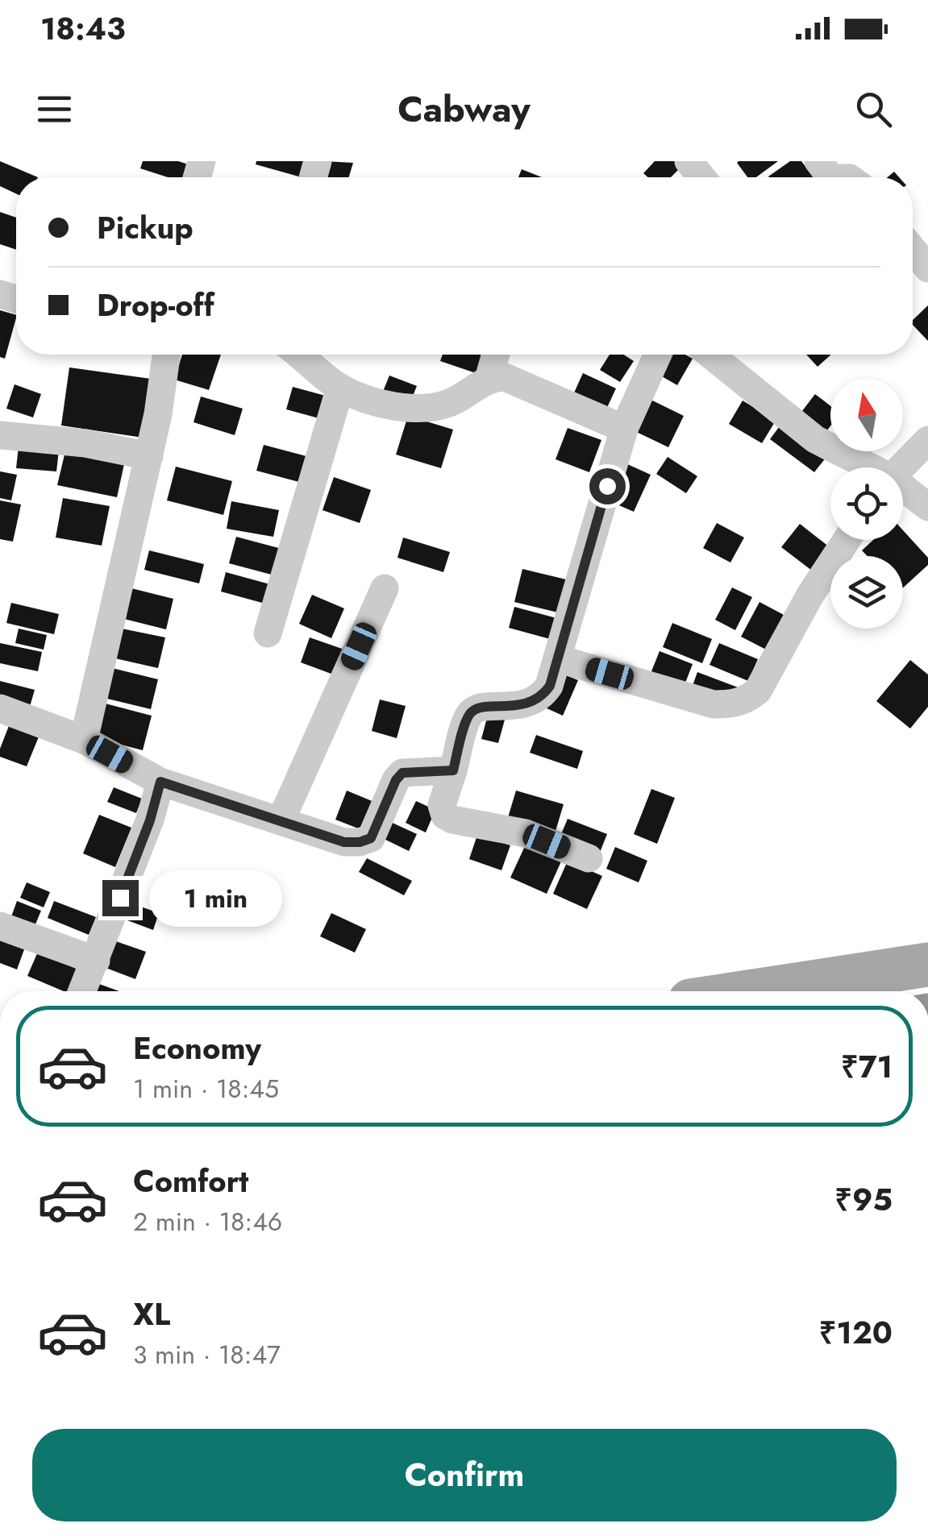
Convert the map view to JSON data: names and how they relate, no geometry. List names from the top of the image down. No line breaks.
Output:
{"north":"top","page":{"status":"18:43","header":"Cabway","banner":["Pickup","Drop-off"],"bubble":"1 min","list":[{"name":"Economy","note":"1 min · 18:45","value":"₹71"},{"name":"Comfort","note":"2 min · 18:46","value":"₹95"},{"name":"XL","note":"3 min · 18:47","value":"₹120"}],"buttons":"Confirm"}}
